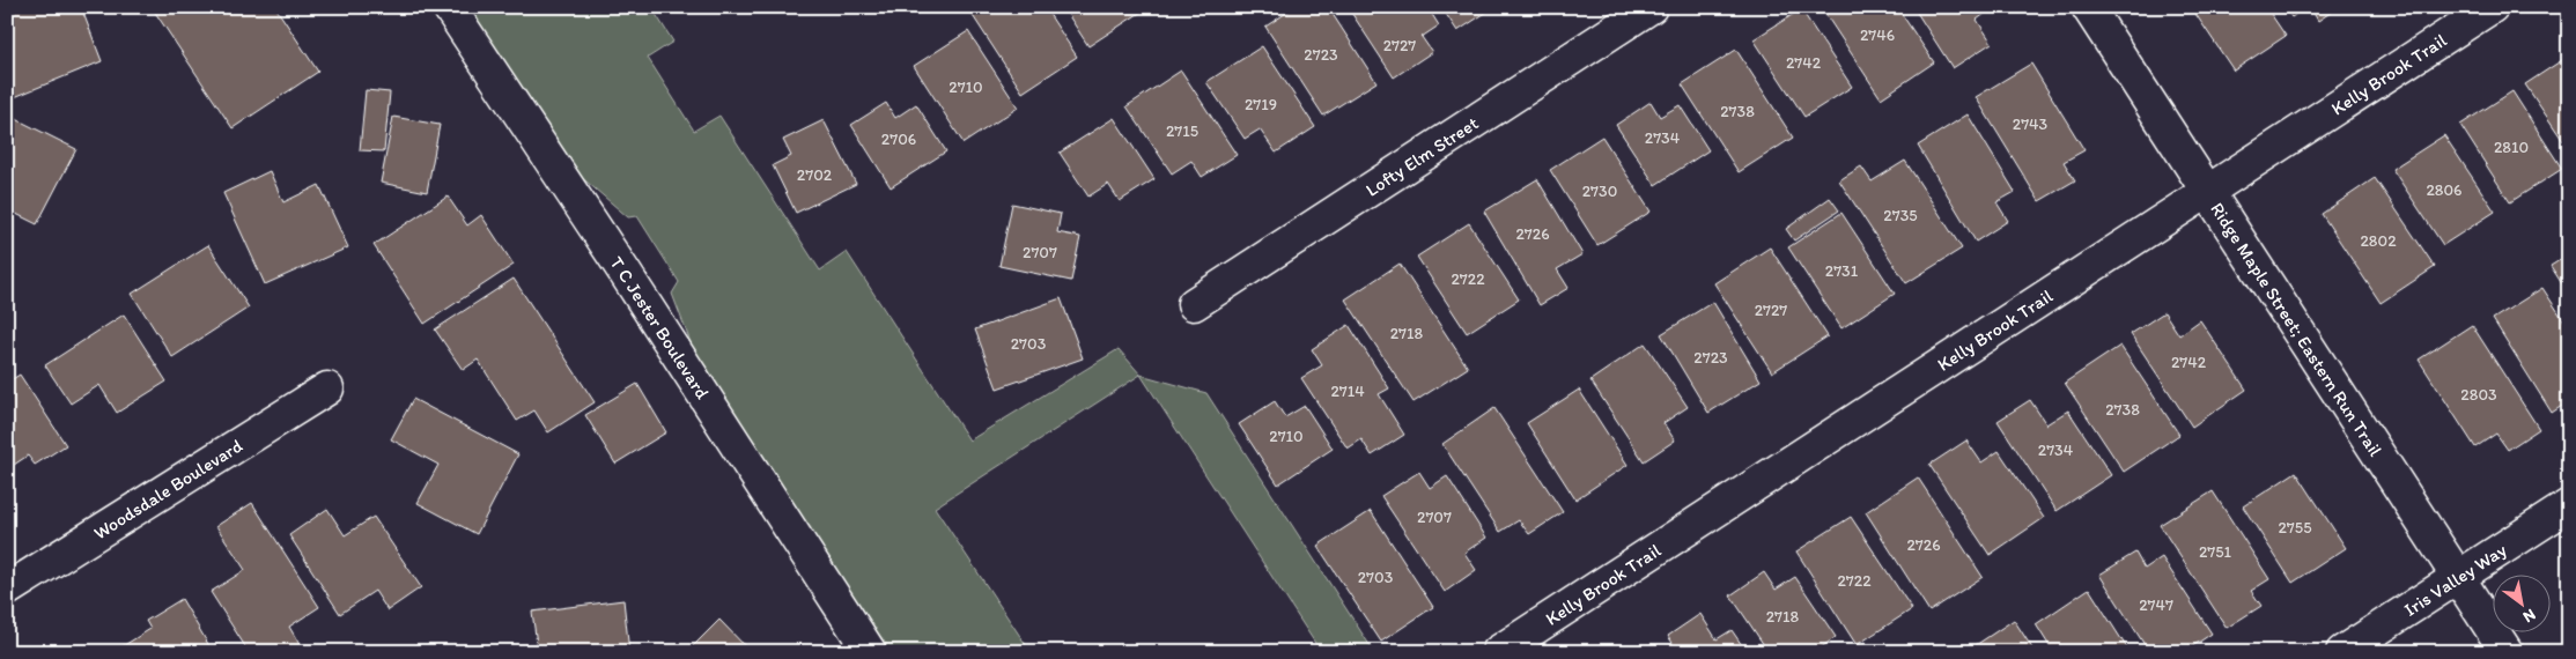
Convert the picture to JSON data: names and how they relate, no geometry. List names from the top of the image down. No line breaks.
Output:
{"streets":{"street":["Kelly Brook Trail","Lofty Elm Street","T C Jester Boulevard","Ridge Maple Street; Eastern Run Trail","Woodsdale Boulevard","Iris Valley Way"]},"crossings":[["Kelly Brook Trail","Ridge Maple Street; Eastern Run Trail"],["Ridge Maple Street; Eastern Run Trail","Iris Valley Way"]],"house_numbers":["2746","2727","2723","2742","2710","2719","2738","2743","2715","2734","2706","2810","2702","2806","2730","2735","2726","2802","2707","2731","2722","2727","2718","2703","2723","2742","2714","2803","2738","2710","2734","2707","2755","2726","2751","2703","2722","2747","2718"],"north":"bottom right"}
